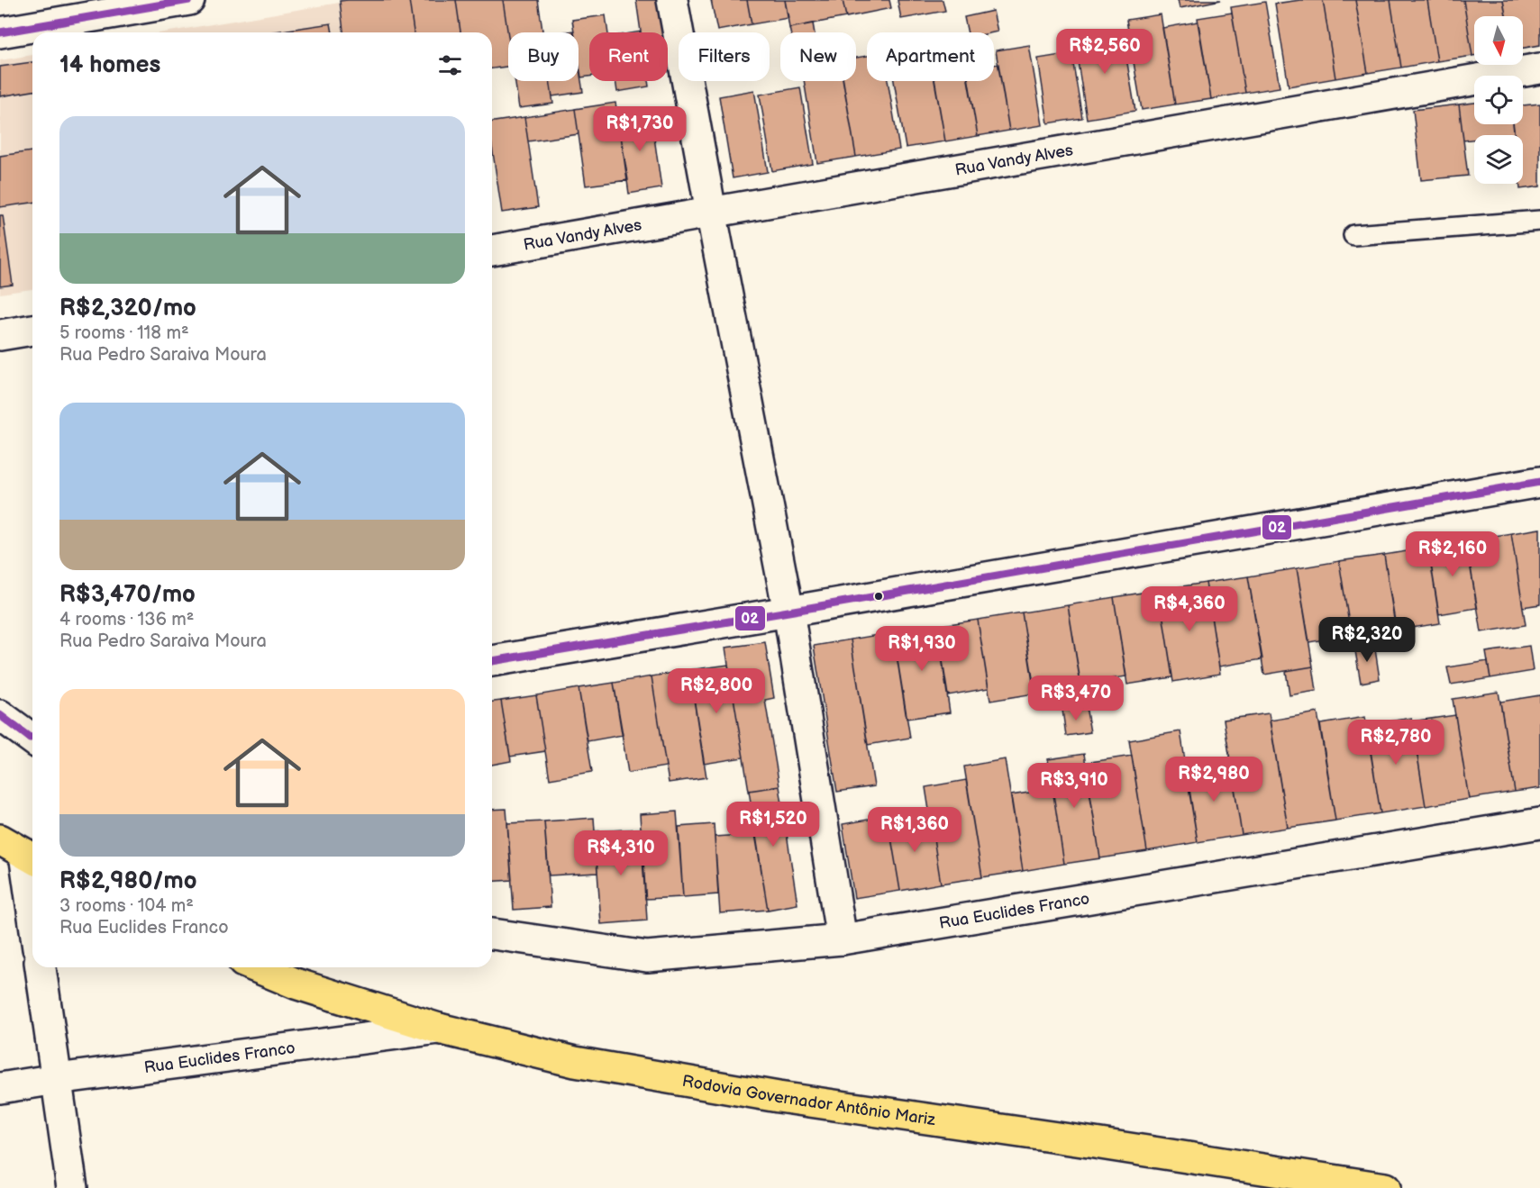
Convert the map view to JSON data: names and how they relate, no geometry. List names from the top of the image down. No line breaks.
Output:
{"streets":{"highway":["Rodovia Governador Antônio Mariz"],"street":["Rua Vandy Alves","Rua Euclides Franco"]},"crossings":[["Rua Euclides Franco","Rodovia Governador Antônio Mariz"]],"lines":["transit line 02"],"north":"bottom","page":{"price":["R$2,560","R$1,730","R$2,160","R$4,360","R$2,320","R$1,930","R$2,800","R$3,470","R$2,780","R$2,980","R$3,910","R$1,520","R$1,360","R$4,310"],"chip":["Buy","Rent","Filters","New","Apartment"],"heading":"14 homes","list":[{"name":"R$2,320/mo","note":"5 rooms · 118 m² · Rua Pedro Saraiva Moura"},{"name":"R$3,470/mo","note":"4 rooms · 136 m² · Rua Pedro Saraiva Moura"},{"name":"R$2,980/mo","note":"3 rooms · 104 m² · Rua Euclides Franco"}]}}
